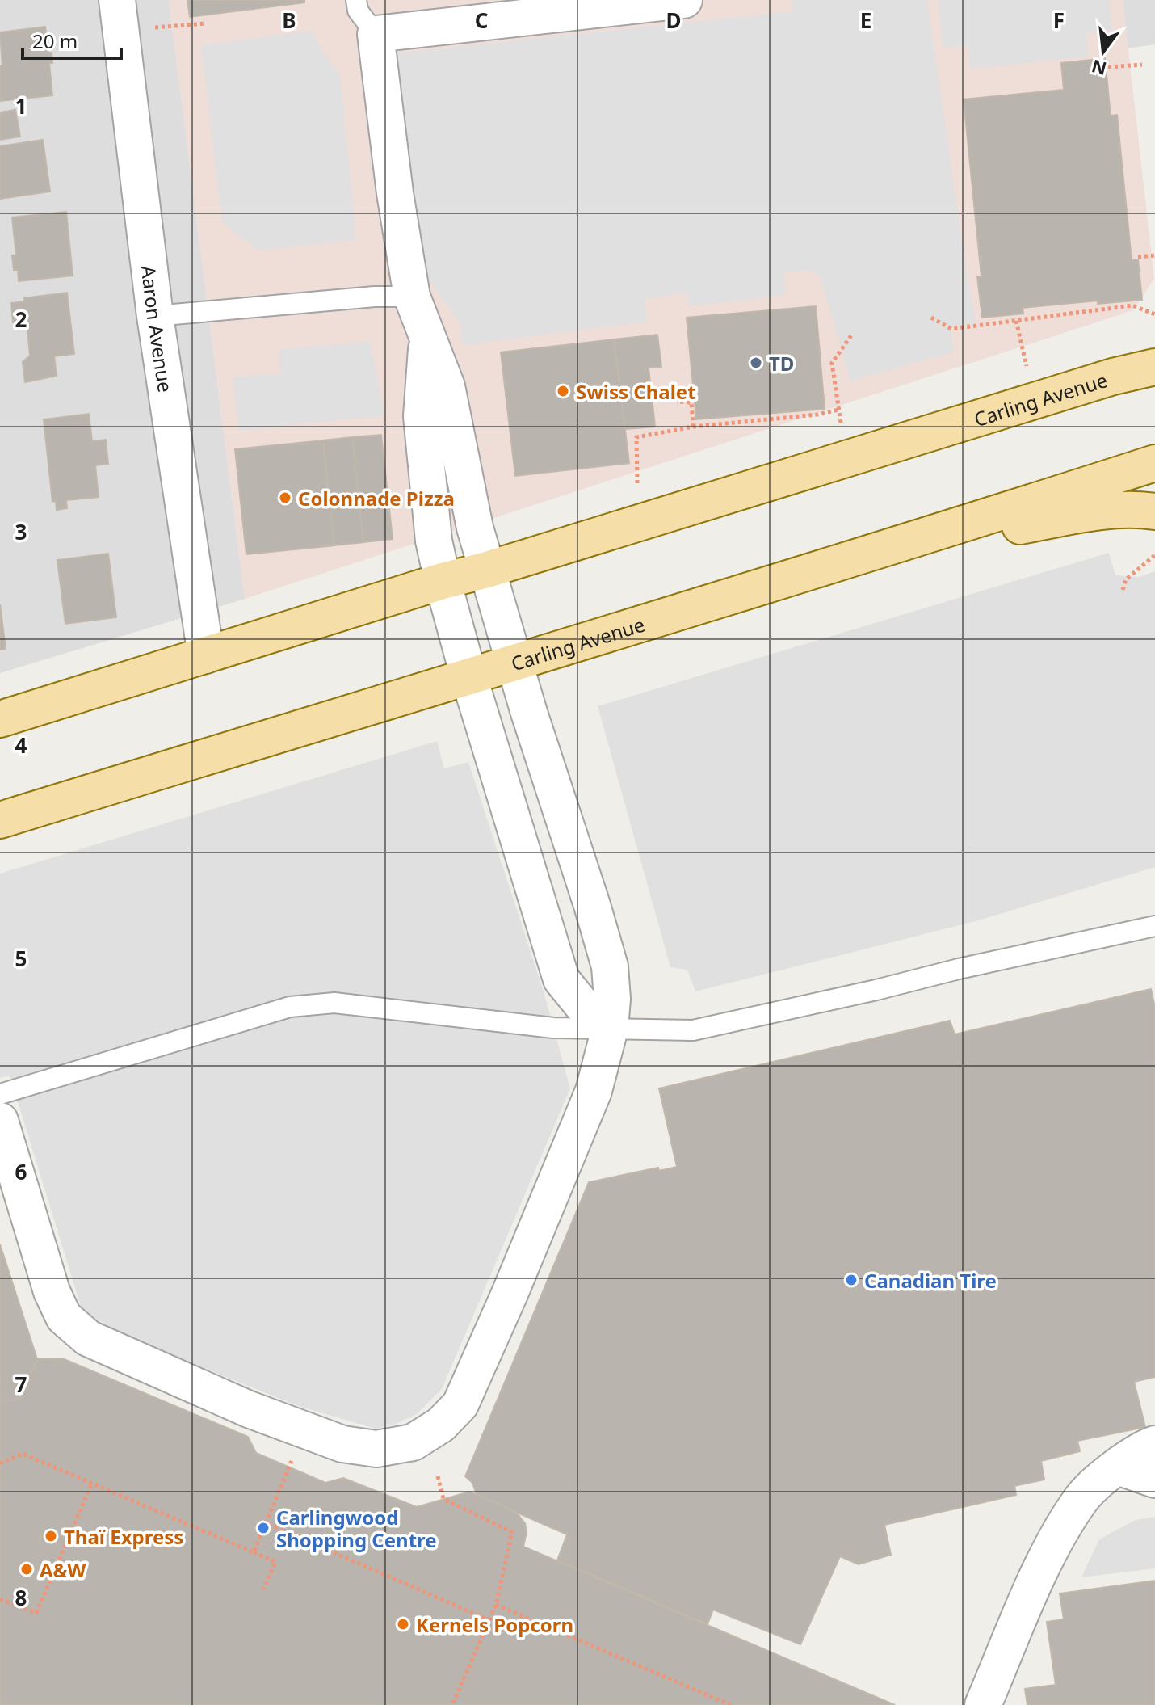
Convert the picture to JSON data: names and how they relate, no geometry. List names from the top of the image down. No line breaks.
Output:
{"streets":{"main road":["Carling Avenue"],"street":["Aaron Avenue"]},"crossings":[["Aaron Avenue","Carling Avenue"]],"places":["TD","Swiss Chalet","Colonnade Pizza","Canadian Tire","Carlingwood Shopping Centre","Thaï Express","A&W","Kernels Popcorn"],"scale_bar":"20 m","north":"bottom","grid":{"columns":["B","C","D","E","F"],"rows":["1","2","3","4","5","6","7","8"]}}
